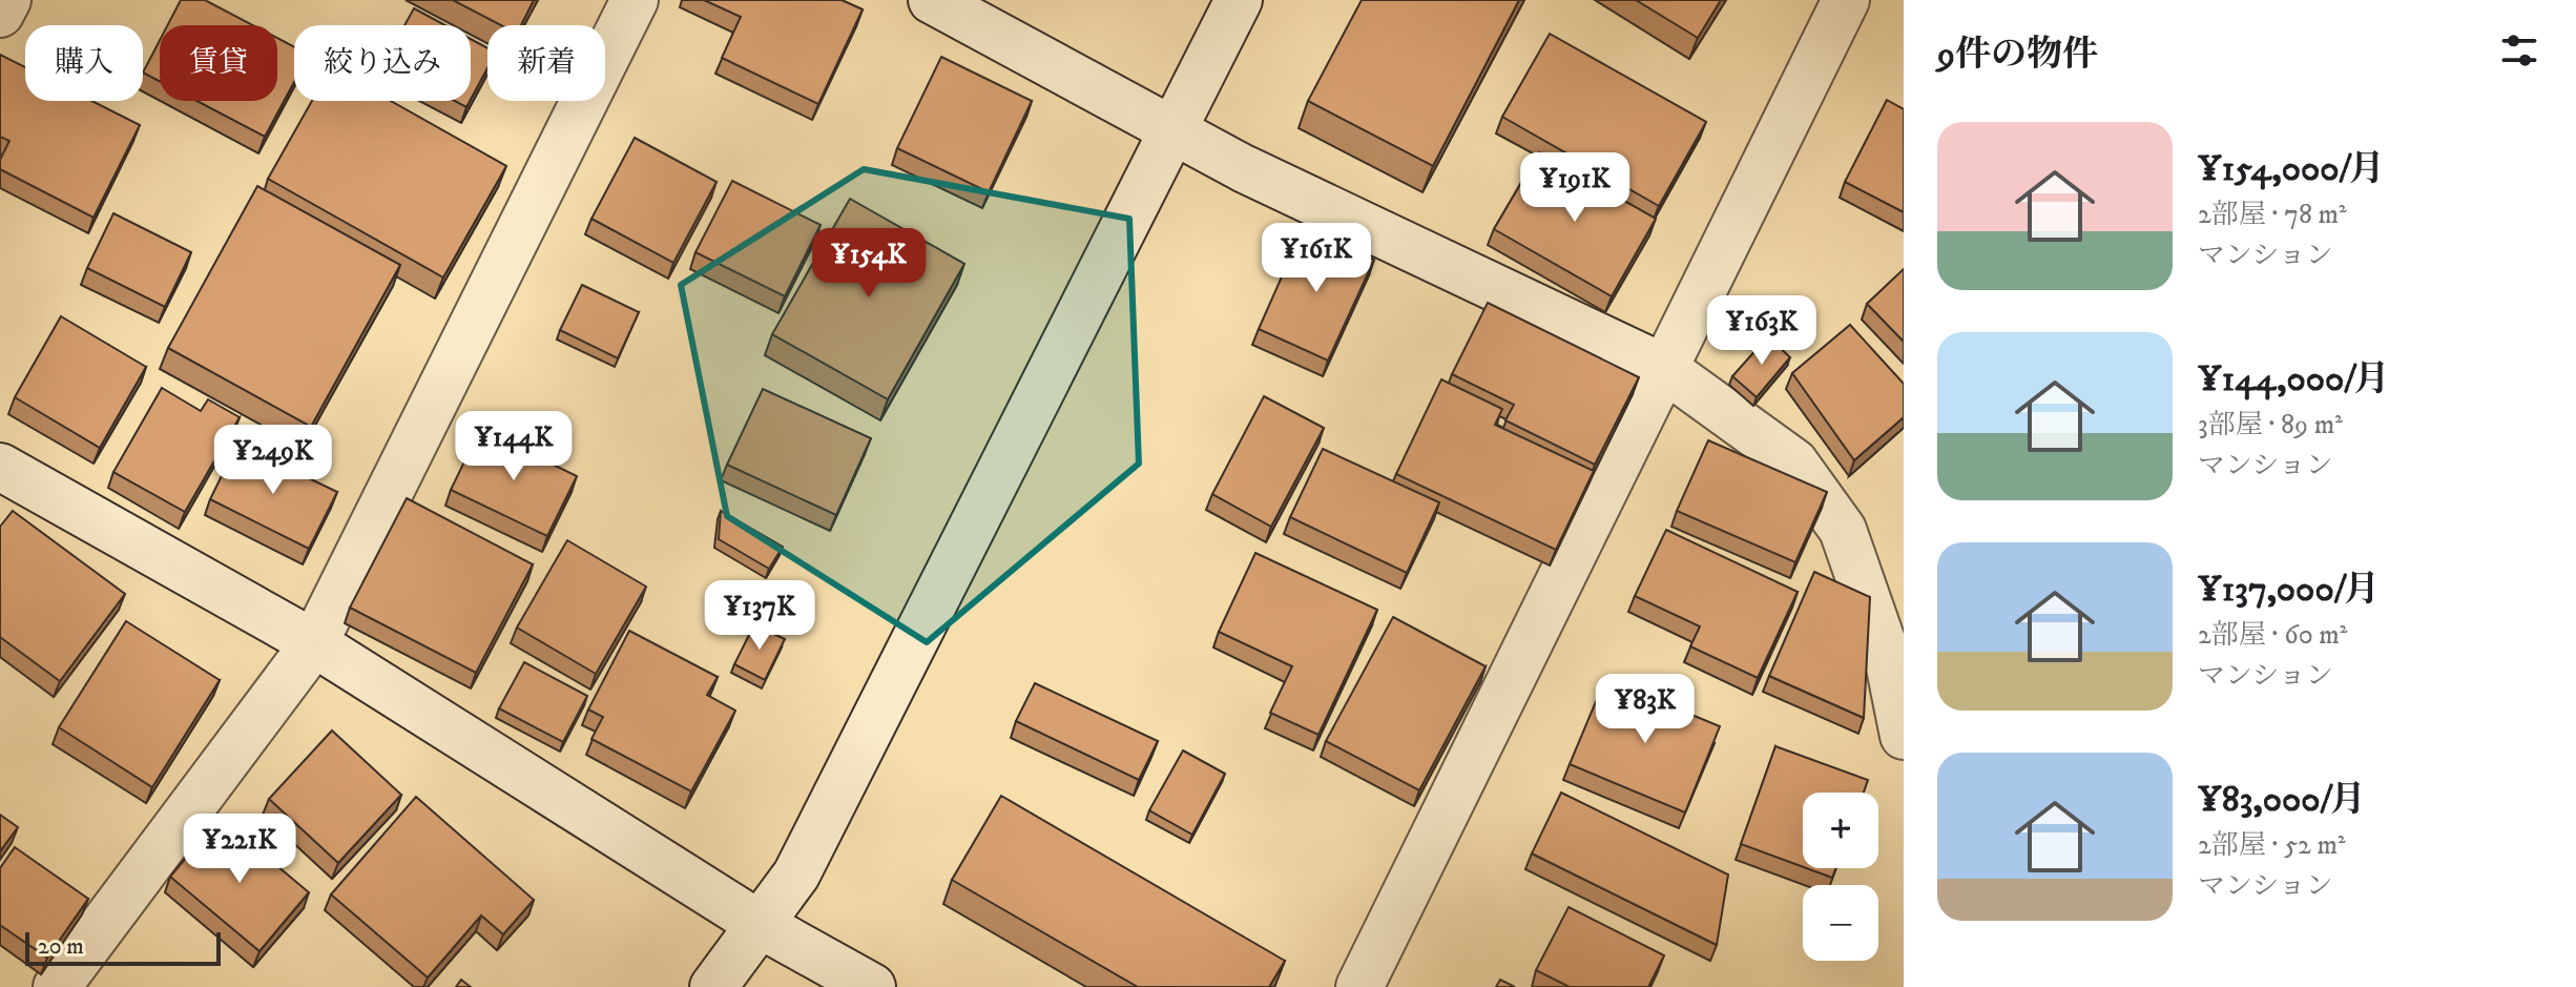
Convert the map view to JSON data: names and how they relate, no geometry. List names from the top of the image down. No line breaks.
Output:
{"scale_bar":"20 m","page":{"heading":"9件の物件","chip":["購入","賃貸","絞り込み","新着"],"list":[{"name":"¥154,000/月","note":"2部屋 · 78 m² · マンション"},{"name":"¥144,000/月","note":"3部屋 · 89 m² · マンション"},{"name":"¥137,000/月","note":"2部屋 · 60 m² · マンション"},{"name":"¥83,000/月","note":"2部屋 · 52 m² · マンション"}],"price":["¥191K","¥161K","¥154K","¥163K","¥144K","¥249K","¥137K","¥83K","¥221K"],"map_buttons":["+","−"],"scale":"20 m"}}
